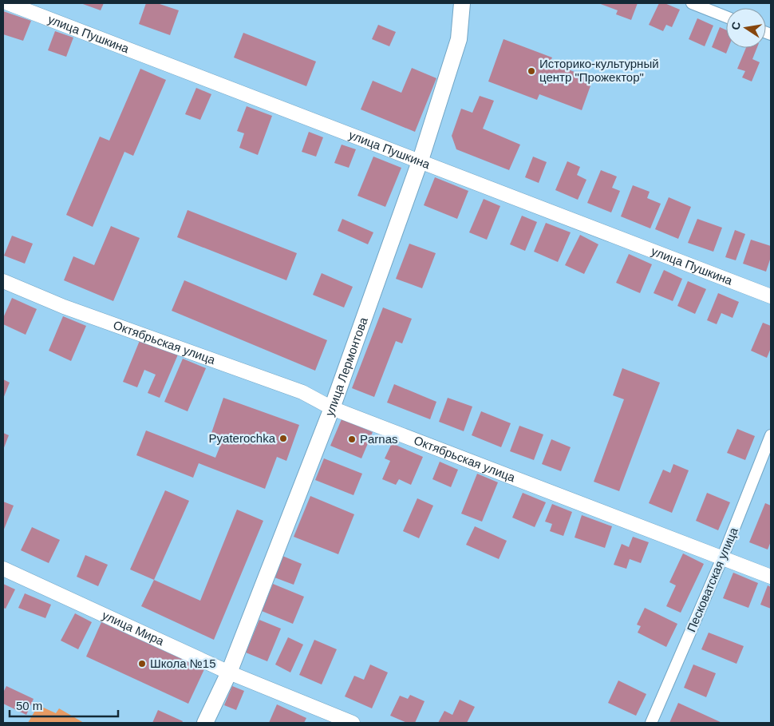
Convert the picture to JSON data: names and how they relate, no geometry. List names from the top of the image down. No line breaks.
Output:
{"streets":{"main road":["улица Лермонтова"],"street":["улица Пушкина","Октябрьская улица","Песковатская улица","улица Мира"]},"crossings":[["улица Пушкина","улица Лермонтова"],["Октябрьская улица","улица Лермонтова"],["Октябрьская улица","Песковатская улица"],["улица Лермонтова","улица Мира"]],"places":["Историко-культурный центр \"Прожектор\"","Pyaterochka","Parnas","Школа №15"],"scale_bar":"50 m","north":"left"}
